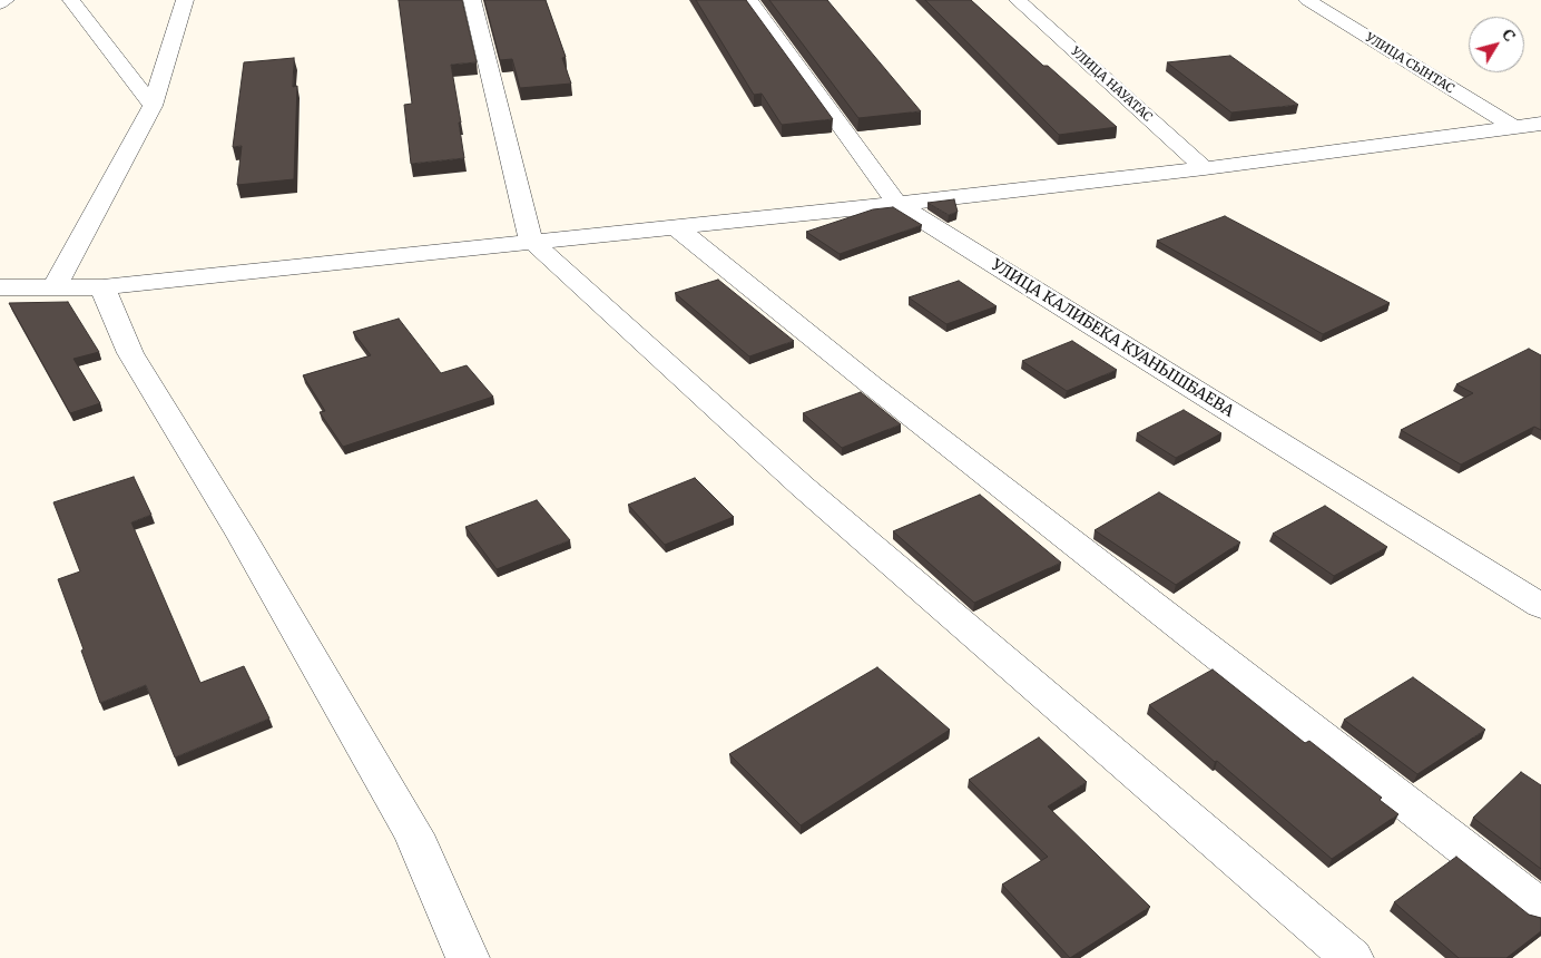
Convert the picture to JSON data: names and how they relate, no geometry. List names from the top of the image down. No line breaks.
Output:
{"streets":{"street":["УЛИЦА СЫНТАС","УЛИЦА НАУАТАС","УЛИЦА КАЛИБЕКА КУАНЫШБАЕВА"]},"north":"top right"}
